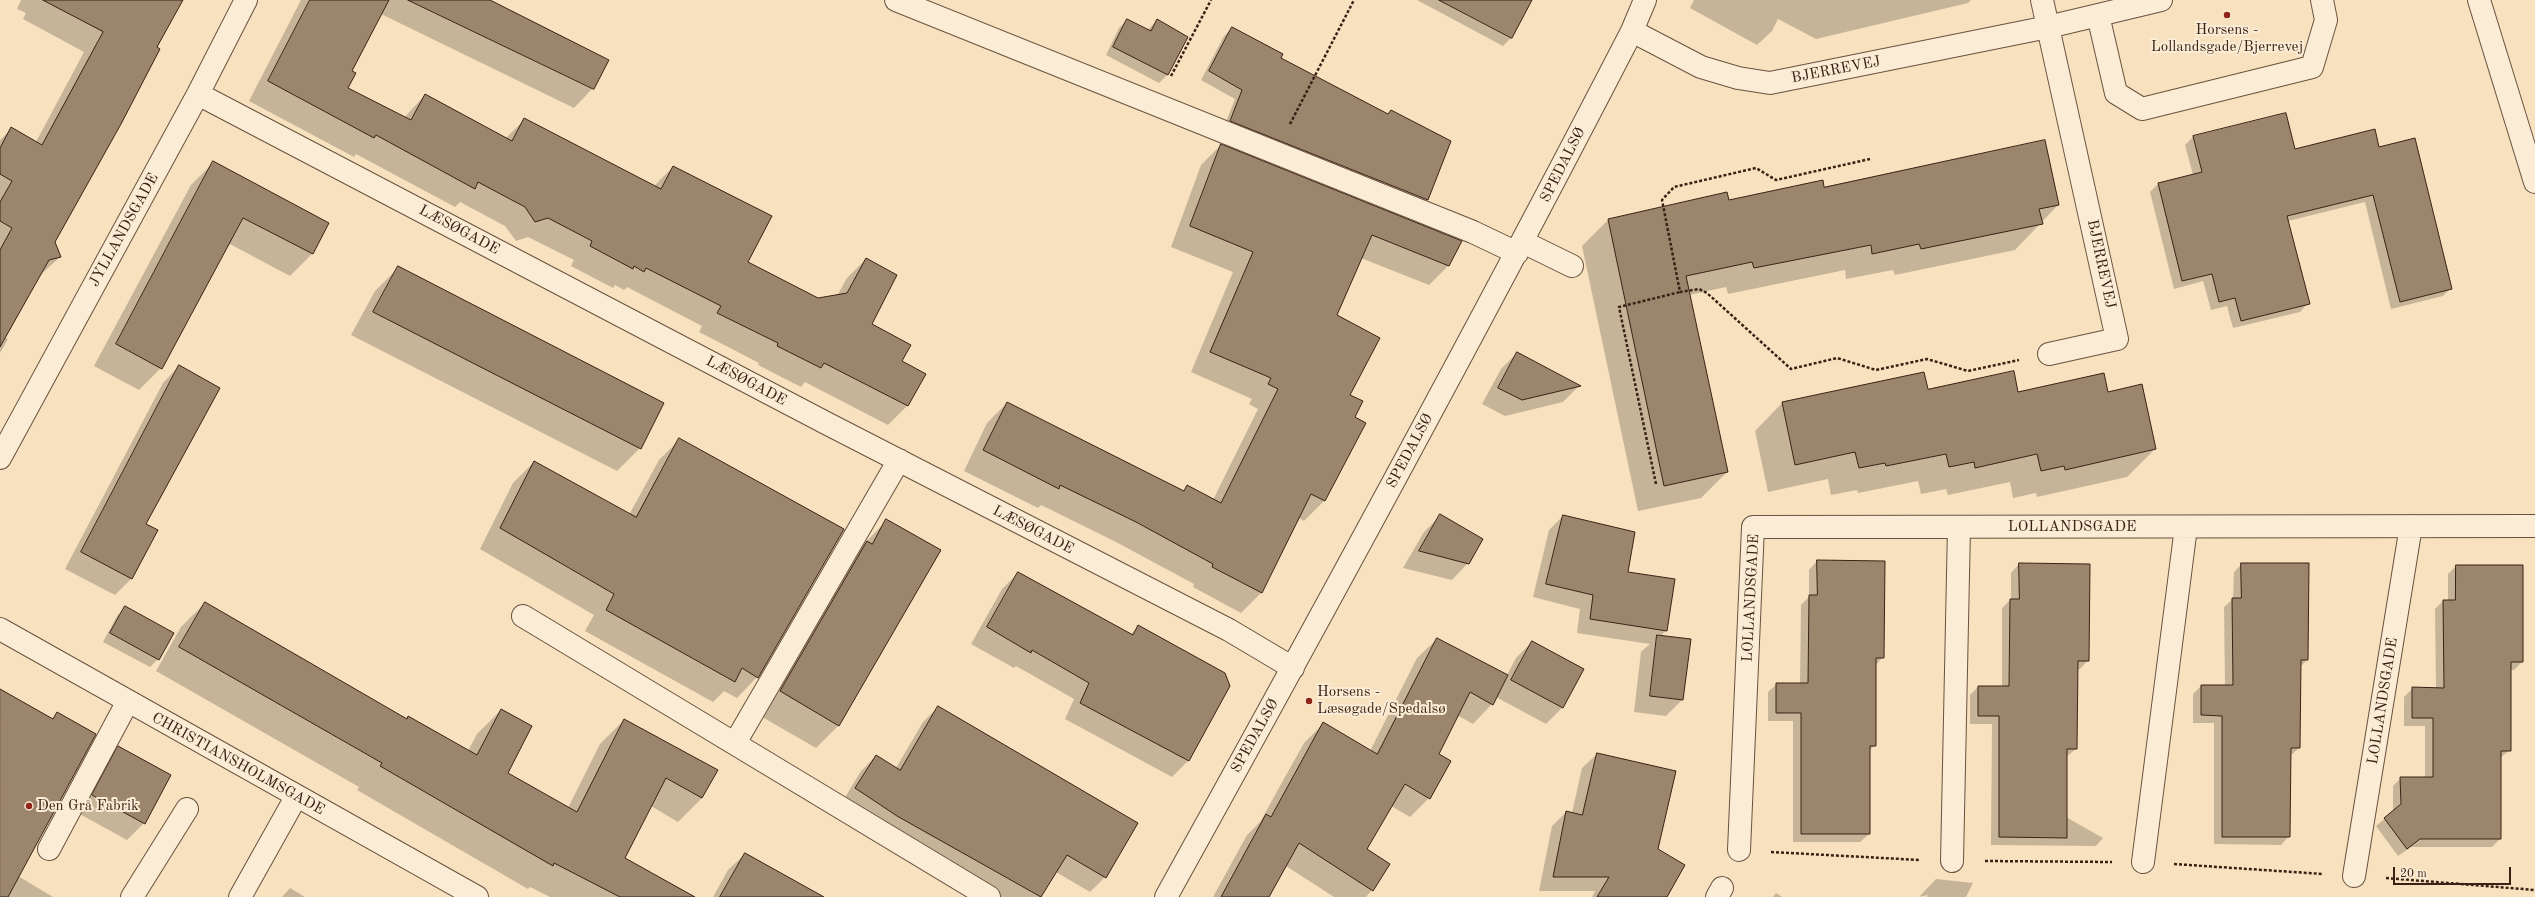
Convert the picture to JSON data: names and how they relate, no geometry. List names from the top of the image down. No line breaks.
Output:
{"streets":{"street":["BJERREVEJ","SPEDALSØ","JYLLANDSGADE","LÆSØGADE","LOLLANDSGADE","CHRISTIANSHOLMSGADE"]},"crossings":[["BJERREVEJ","SPEDALSØ"],["SPEDALSØ","LÆSØGADE"],["JYLLANDSGADE","LÆSØGADE"]],"places":["Horsens - Lollandsgade/Bjerrevej","Horsens - Læsøgade/Spedalsø","Den Grå Fabrik"],"scale_bar":"20 m"}
